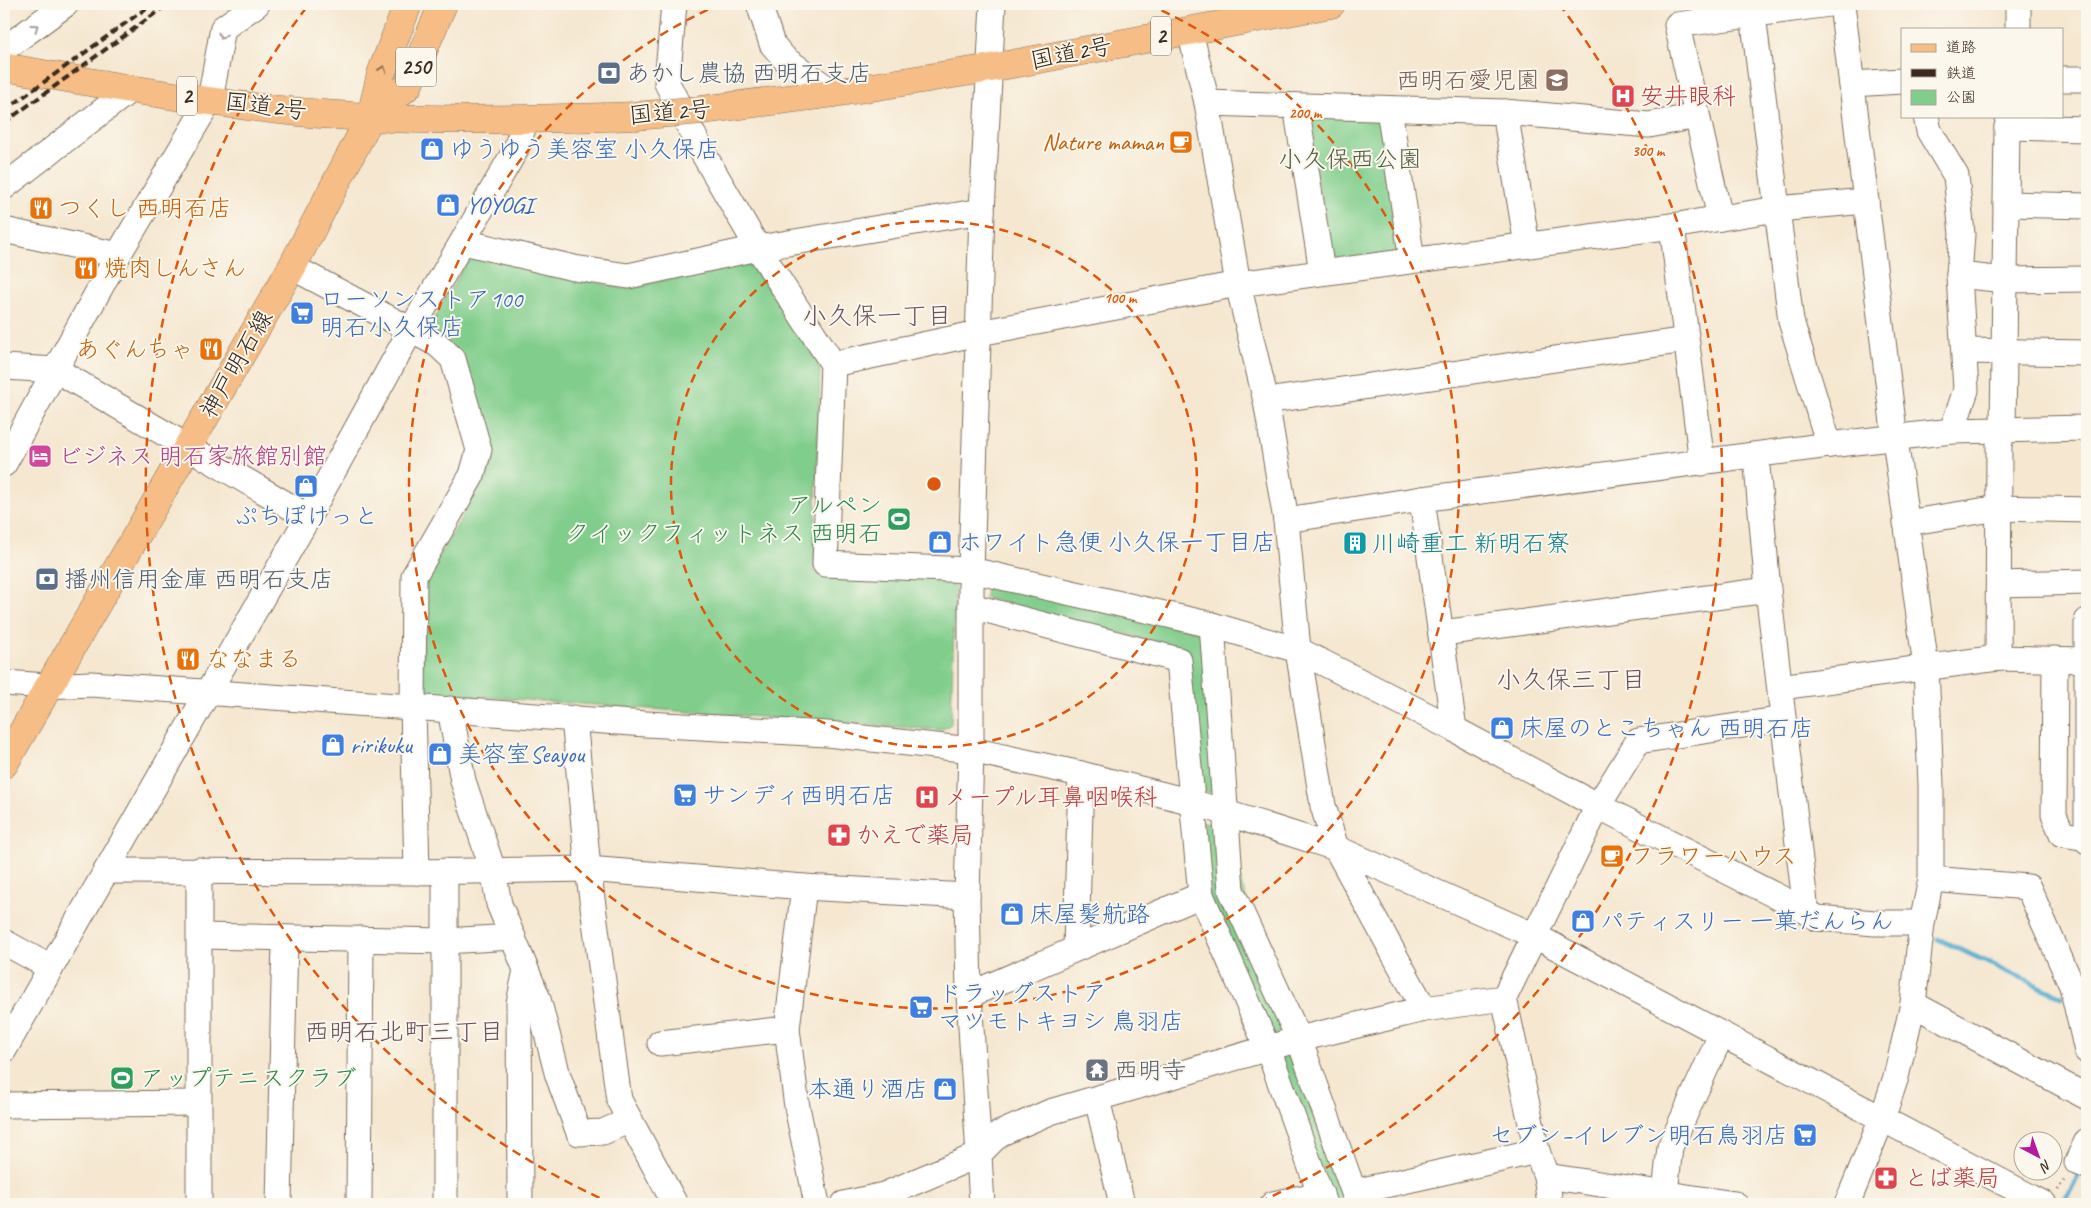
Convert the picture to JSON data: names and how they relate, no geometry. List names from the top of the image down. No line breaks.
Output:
{"streets":{"main road":["2","国道2号","250","神戸明石線"]},"crossings":[["国道2号","250"],["国道2号","神戸明石線"],["250","神戸明石線"]],"districts":["小久保一丁目","小久保三丁目","西明石北町三丁目"],"parks":["小久保西公園"],"places":{"bank":["あかし農協 西明石支店","播州信用金庫 西明石支店"],"school or university":["西明石愛児園"],"hospital":["安井眼科","メープル耳鼻咽喉科"],"cafe":["Nature maman","フラワーハウス"],"shop":["ゆうゆう美容室 小久保店","YOYOGI","ぷちぽけっと","ホワイト急便 小久保一丁目店","床屋のとこちゃん 西明石店","ririkuku","美容室Seayou","床屋髪航路","パティスリー 一菓だんらん","本通り酒店"],"restaurant":["つくし 西明石店","焼肉しんさん","あぐんちゃ","ななまる"],"supermarket":["ローソンストア100 明石小久保店","サンディ西明石店","ドラッグストア マツモトキヨシ 鳥羽店","セブン−イレブン明石鳥羽店"],"hotel":["ビジネス 明石家旅館別館"],"sports":["アルペン クイックフィットネス 西明石","アップテニスクラブ"],"building":["川崎重工 新明石寮"],"pharmacy":["かえで薬局","とば薬局"],"temple":["西明寺"]},"legend":["道路","鉄道","公園"],"north":"bottom right","rings":["200 m","300 m","100 m"]}
